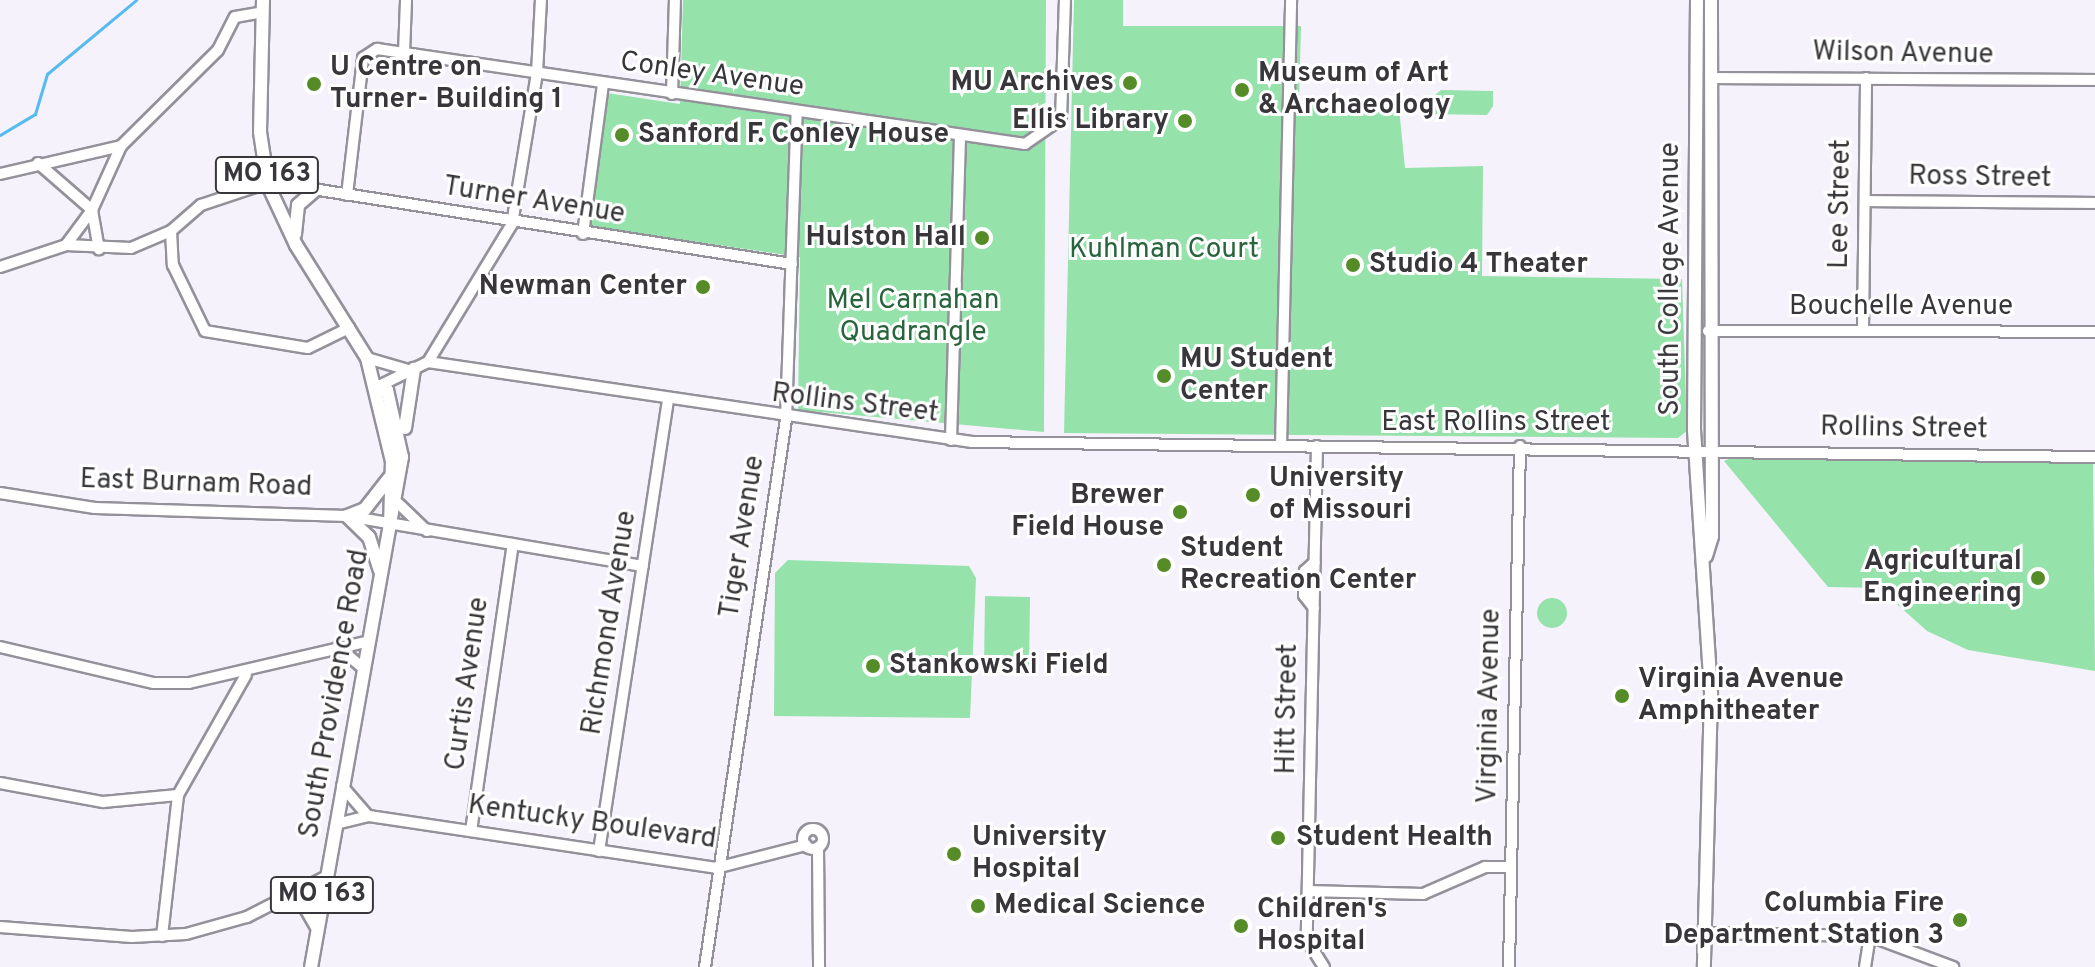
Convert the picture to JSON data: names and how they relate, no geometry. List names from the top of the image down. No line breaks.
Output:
{"streets":{"main road":["MO 163","South College Avenue","South Providence Road"],"street":["Wilson Avenue","Conley Avenue","Ross Street","Turner Avenue","Lee Street","Bouchelle Avenue","Rollins Street","East Rollins Street","East Burnam Road","Tiger Avenue","Richmond Avenue","Curtis Avenue","Virginia Avenue","Hitt Street","Kentucky Boulevard"]},"crossings":[["Wilson Avenue","Lee Street"],["Wilson Avenue","South College Avenue"],["Conley Avenue","Turner Avenue"],["Conley Avenue","Tiger Avenue"],["Ross Street","Lee Street"],["Turner Avenue","Tiger Avenue"],["Turner Avenue","South Providence Road"],["Lee Street","Bouchelle Avenue"],["South College Avenue","Bouchelle Avenue"],["South College Avenue","Rollins Street"],["South College Avenue","East Rollins Street"],["Rollins Street","East Rollins Street"],["Rollins Street","Tiger Avenue"],["Rollins Street","Richmond Avenue"],["East Rollins Street","Virginia Avenue"],["East Rollins Street","Hitt Street"],["East Burnam Road","Richmond Avenue"],["East Burnam Road","Curtis Avenue"],["East Burnam Road","South Providence Road"],["Tiger Avenue","Kentucky Boulevard"],["Richmond Avenue","Kentucky Boulevard"],["Curtis Avenue","Kentucky Boulevard"],["South Providence Road","Kentucky Boulevard"]],"parks":["Kuhlman Court","Mel Carnahan Quadrangle"],"places":["MU Archives","U Centre on Turner- Building 1","Museum of Art & Archaeology","Ellis Library","Sanford F. Conley House","Hulston Hall","Studio 4 Theater","Newman Center","MU Student Center","University of Missouri","Brewer Field House","Student Recreation Center","Agricultural Engineering","Stankowski Field","Virginia Avenue Amphitheater","Student Health","University Hospital","Medical Science","Columbia Fire Department Station 3","Children's Hospital"]}
